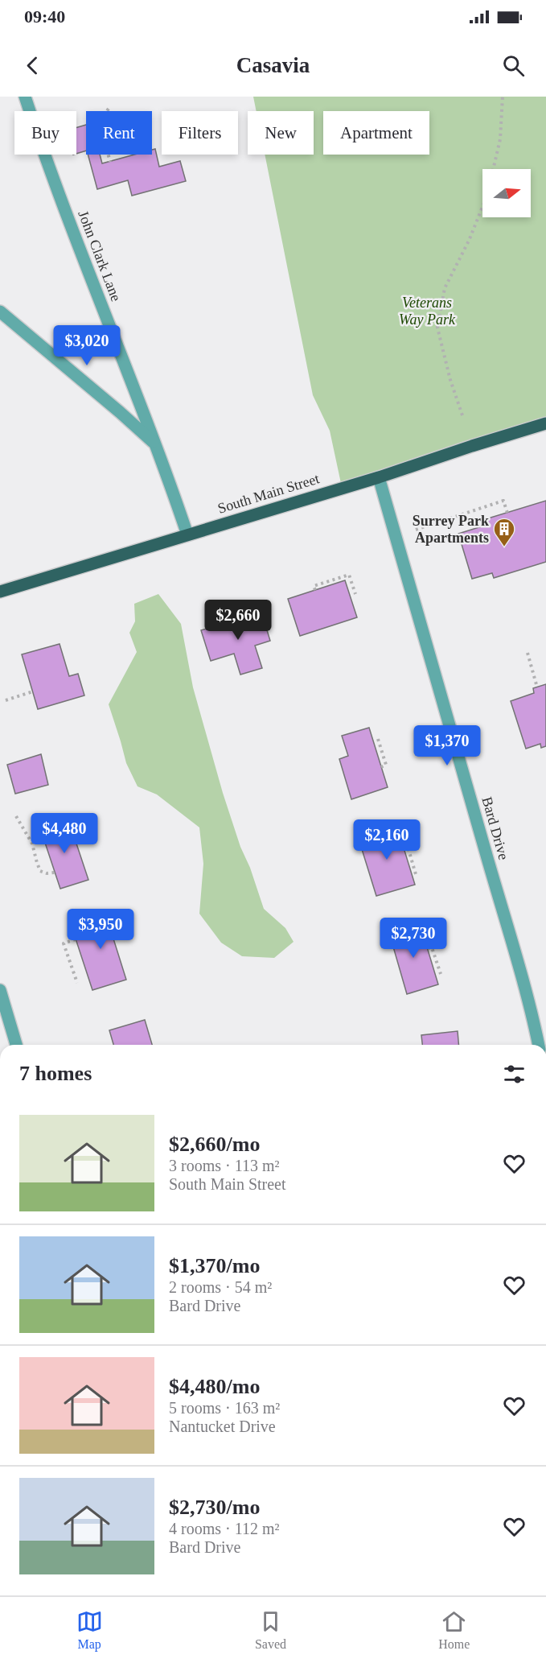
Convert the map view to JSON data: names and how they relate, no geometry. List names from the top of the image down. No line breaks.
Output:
{"streets":{"main road":["South Main Street"],"street":["John Clark Lane","Bard Drive"]},"crossings":[["John Clark Lane","South Main Street"],["South Main Street","Bard Drive"]],"parks":["Veterans Way Park"],"places":{"building":["Surrey Park Apartments"]},"north":"right","page":{"status":"09:40","header":"Casavia","chip":["Buy","Rent","Filters","New","Apartment"],"price":["$3,020","$2,660","$1,370","$4,480","$2,160","$3,950","$2,730"],"heading":"7 homes","list":[{"name":"$2,660/mo","note":"3 rooms · 113 m² · South Main Street"},{"name":"$1,370/mo","note":"2 rooms · 54 m² · Bard Drive"},{"name":"$4,480/mo","note":"5 rooms · 163 m² · Nantucket Drive"},{"name":"$2,730/mo","note":"4 rooms · 112 m² · Bard Drive"}],"tabs":["Map","Saved","Home"]}}
